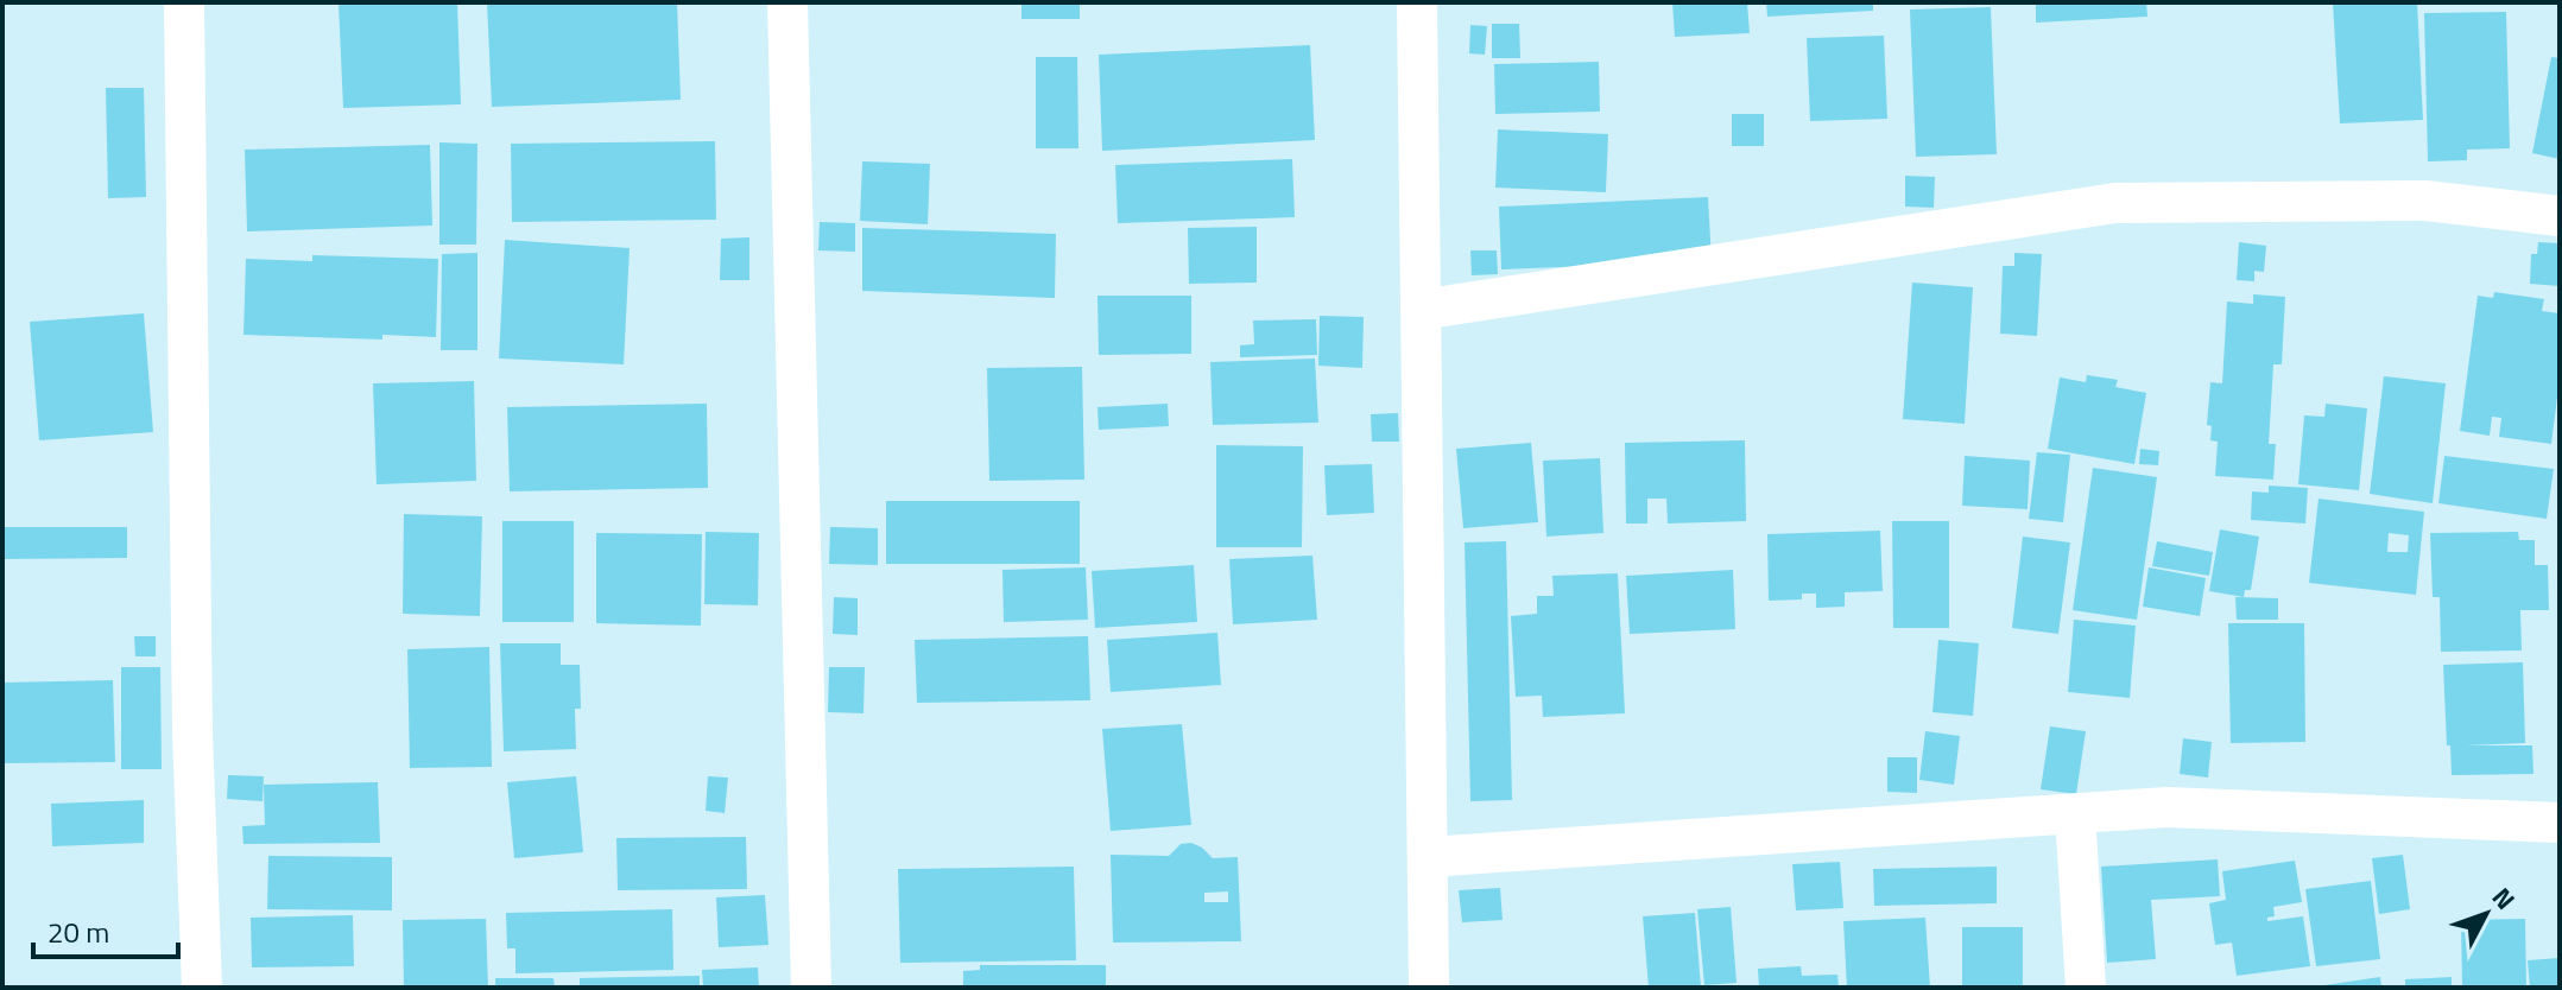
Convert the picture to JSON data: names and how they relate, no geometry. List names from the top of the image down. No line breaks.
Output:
{"scale_bar":"20 m","north":"top right"}
